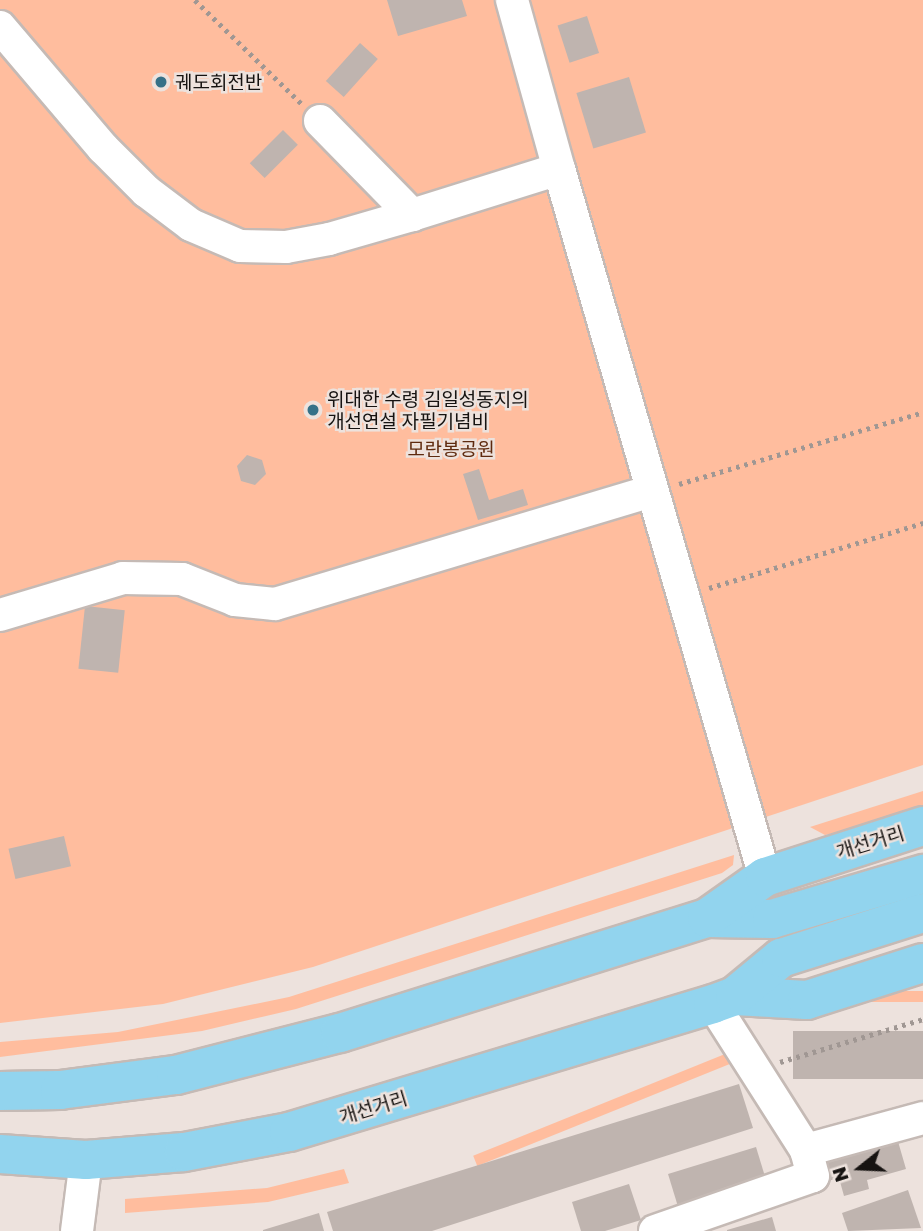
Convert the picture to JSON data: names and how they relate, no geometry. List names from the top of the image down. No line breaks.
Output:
{"streets":{"main road":["개선거리"]},"parks":["모란봉공원"],"places":["궤도회전반","위대한 수령 김일성동지의 개선연설 자필기념비"],"north":"left"}
